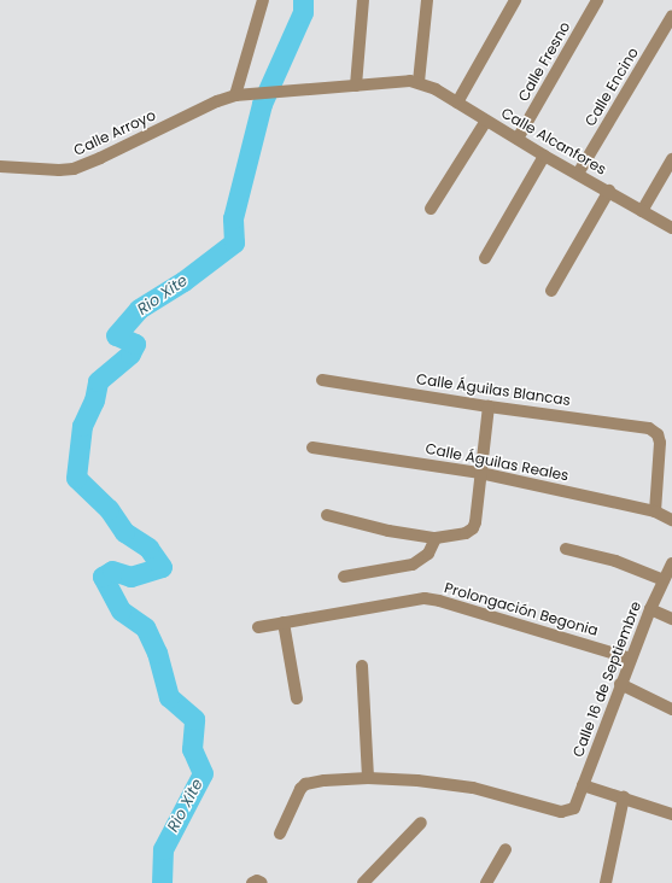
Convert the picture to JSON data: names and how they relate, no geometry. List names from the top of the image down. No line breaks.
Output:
{"streets":{"street":["Calle Fresno","Calle Encino","Calle Arroyo","Calle Alcanfores","Calle Águilas Blancas","Calle Águilas Reales","Prolongación Begonia","Calle 16 de Septiembre"]},"crossings":[["Calle Fresno","Calle Alcanfores"],["Calle Encino","Calle Alcanfores"],["Calle Arroyo","Calle Alcanfores"],["Calle Águilas Blancas","Calle Águilas Reales"],["Prolongación Begonia","Calle 16 de Septiembre"]],"water":["Rio Xite"]}
